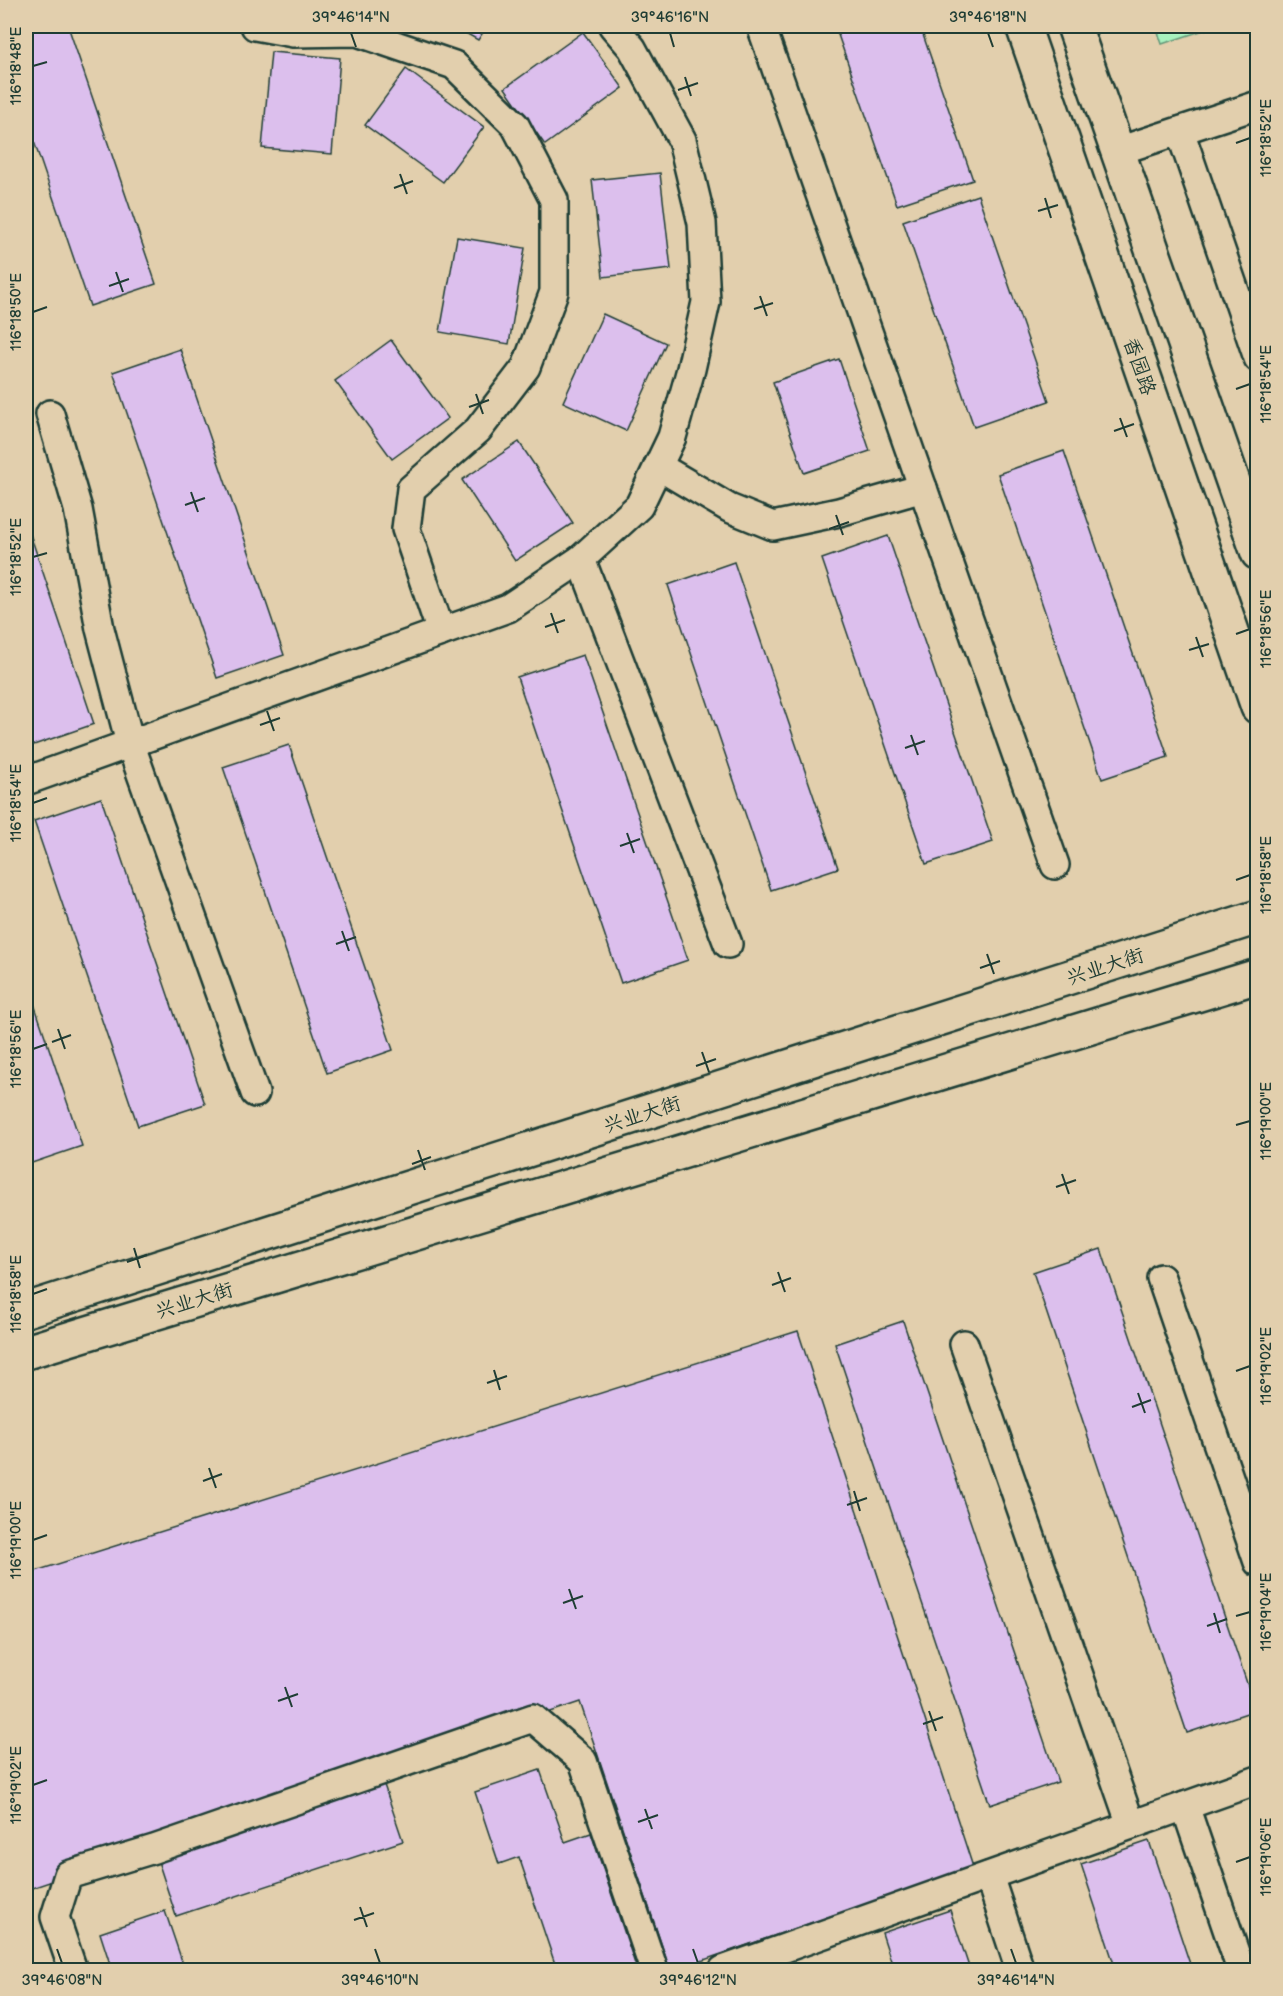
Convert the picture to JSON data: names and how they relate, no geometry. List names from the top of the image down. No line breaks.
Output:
{"streets":{"main road":["香园路","兴业大街"]},"coordinates":["39°46'14\"N","39°46'16\"N","39°46'18\"N","116°18'48\"E","116°18'52\"E","116°18'50\"E","116°18'54\"E","116°18'56\"E","116°18'58\"E","116°19'00\"E","116°19'02\"E","116°19'04\"E","116°19'06\"E","39°46'08\"N","39°46'10\"N","39°46'12\"N"]}
